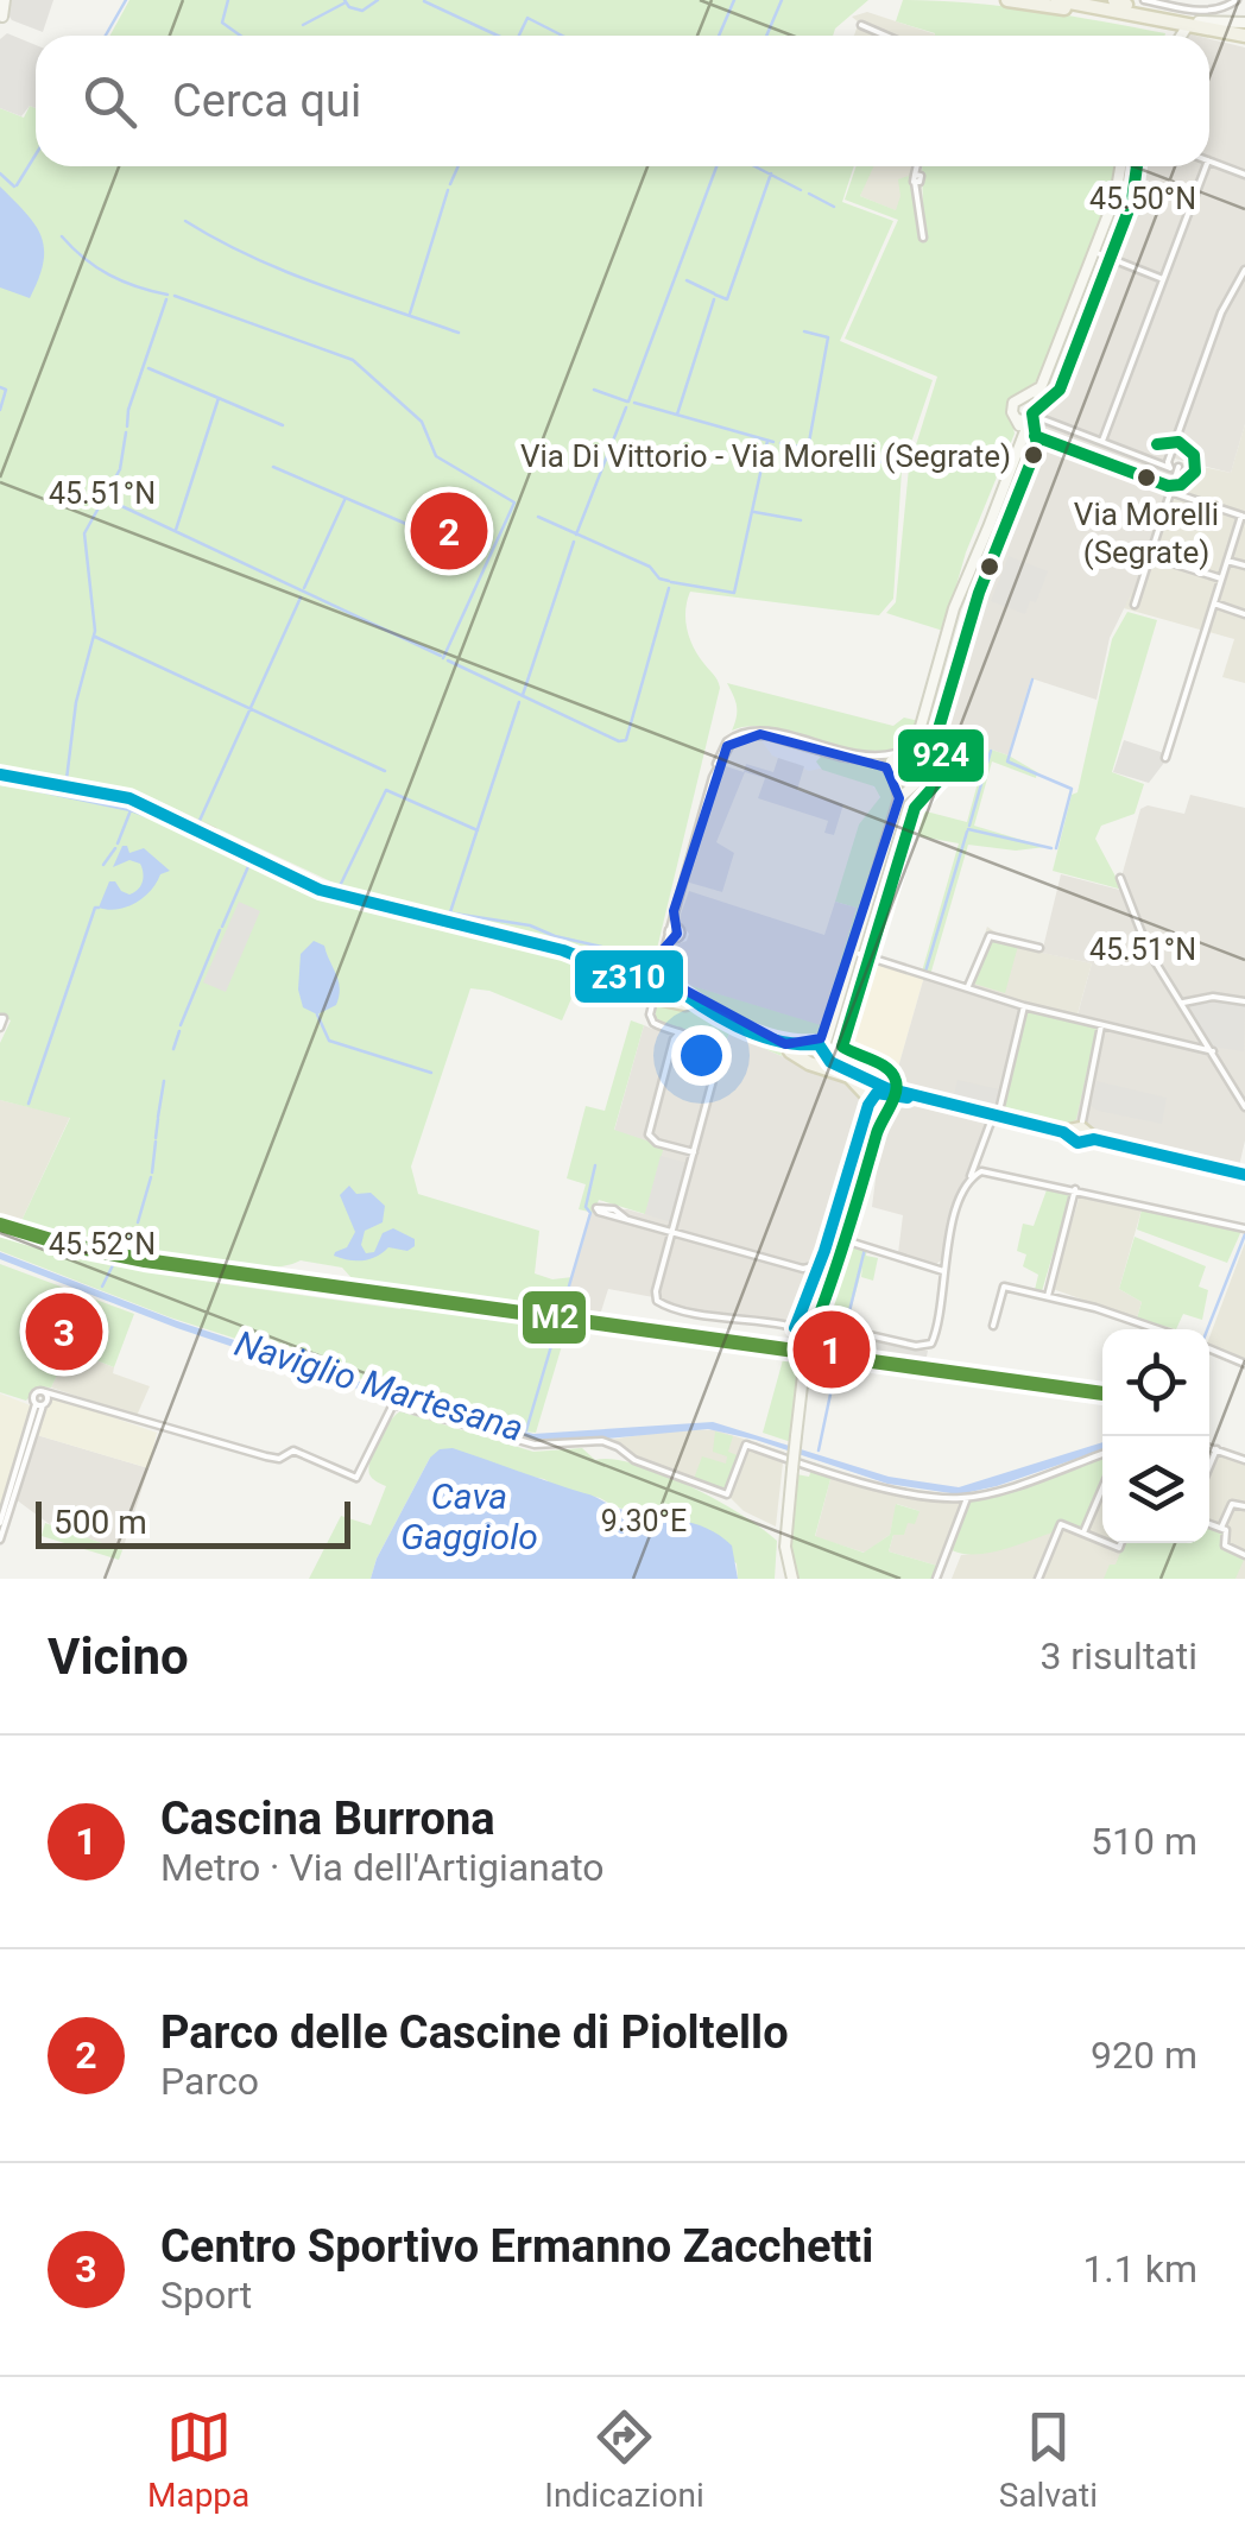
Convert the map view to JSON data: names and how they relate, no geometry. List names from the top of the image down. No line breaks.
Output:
{"water":["Naviglio Martesana","Cava Gaggiolo"],"places":["Via Di Vittorio - Via Morelli (Segrate)","Via Morelli (Segrate)"],"lines":["transit line 924","transit line z310","transit line M2"],"scale_bar":"500 m","page":{"search":"Cerca qui","pins":["2","3","1"],"scale":"500 m","heading":["Vicino","3 risultati"],"list":[{"mark":"1","name":"Cascina Burrona","note":"Metro · Via dell'Artigianato","value":"510 m"},{"mark":"2","name":"Parco delle Cascine di Pioltello","note":"Parco","value":"920 m"},{"mark":"3","name":"Centro Sportivo Ermanno Zacchetti","note":"Sport","value":"1.1 km"}],"nav":["Mappa","Indicazioni","Salvati"]},"coordinates":["45.50°N","45.51°N","45.52°N","9.30°E"]}
